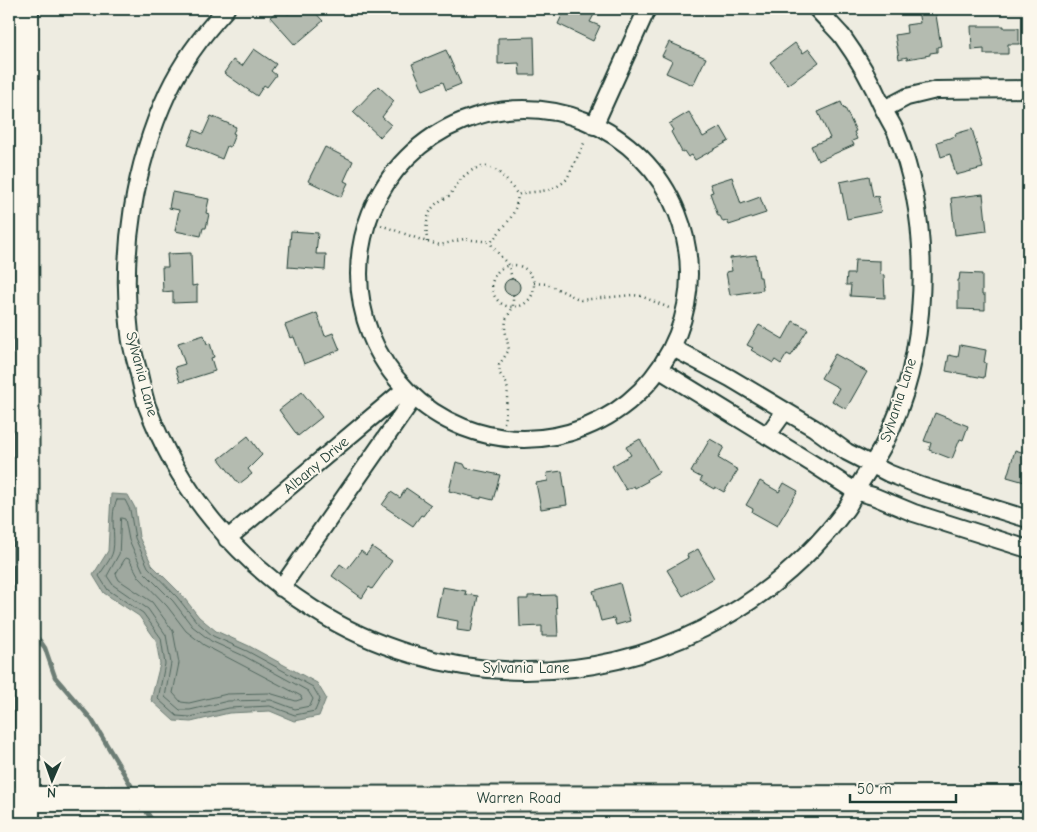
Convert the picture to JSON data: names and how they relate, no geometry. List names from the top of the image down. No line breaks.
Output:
{"streets":{"street":["Sylvania Lane","Albany Drive","Warren Road"]},"crossings":[["Sylvania Lane","Albany Drive"]],"scale_bar":"50 m","north":"bottom"}
